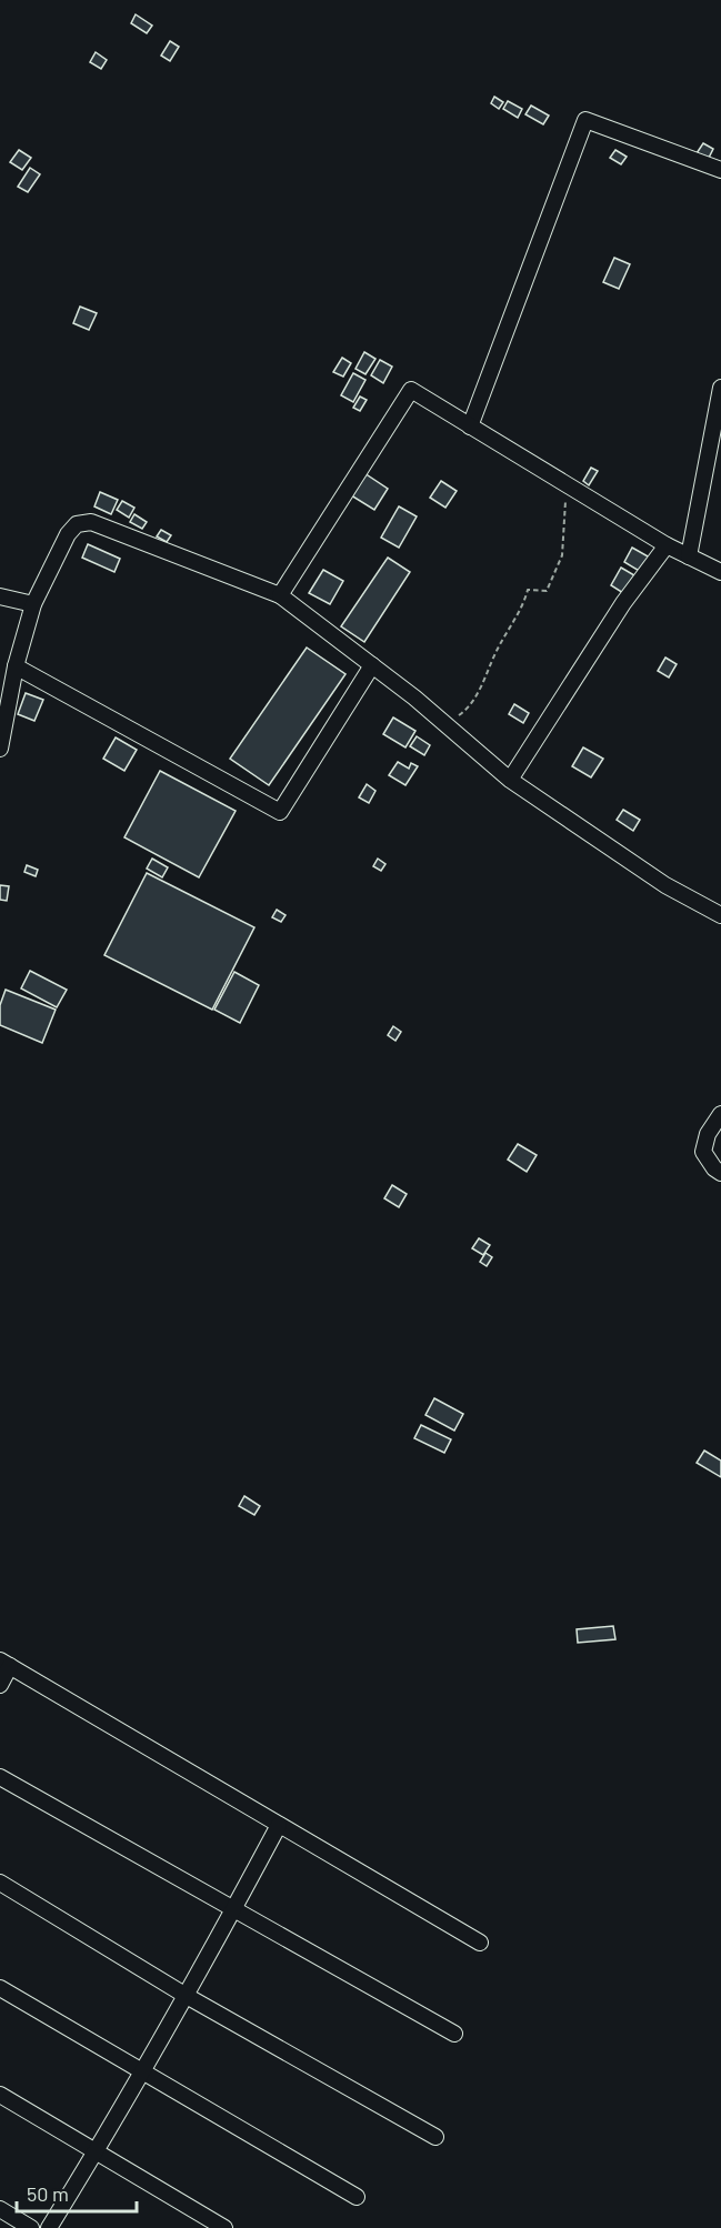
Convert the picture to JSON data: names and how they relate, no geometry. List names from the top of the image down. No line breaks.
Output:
{"scale_bar":"50 m"}
